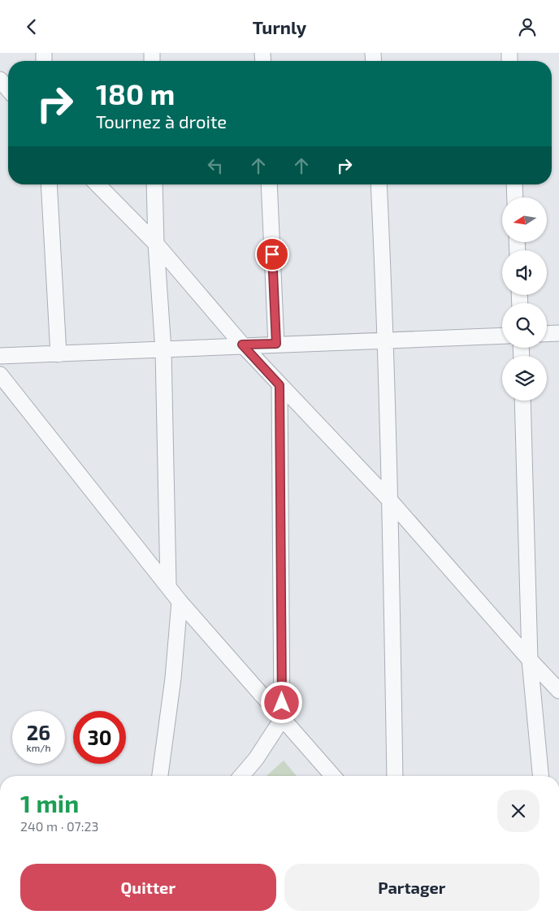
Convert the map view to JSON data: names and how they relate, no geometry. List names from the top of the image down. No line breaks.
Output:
{"north":"left","page":{"header":"Turnly","turn":["180 m","Tournez à droite"],"speed":"26 km/h","limit":"30","heading":["1 min","240 m · 07:23"],"buttons":["Quitter","Partager"]}}
